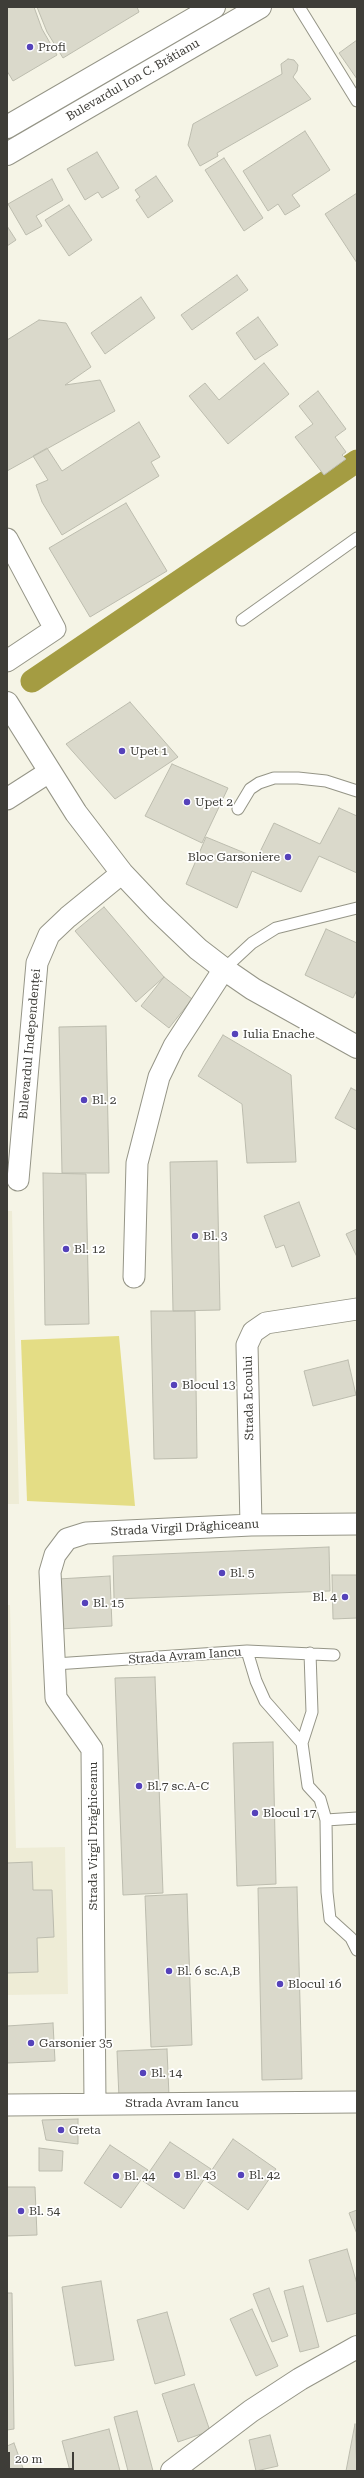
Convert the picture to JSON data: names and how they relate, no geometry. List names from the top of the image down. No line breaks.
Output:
{"streets":{"main road":["Bulevardul Ion C. Brătianu"],"street":["Bulevardul Independenței","Strada Ecoului","Strada Virgil Drăghiceanu","Strada Avram Iancu"]},"crossings":[["Strada Ecoului","Strada Virgil Drăghiceanu"],["Strada Virgil Drăghiceanu","Strada Avram Iancu"]],"places":["Profi","Upet 1","Upet 2","Bloc Garsoniere","Iulia Enache","Bl. 2","Bl. 3","Bl. 12","Blocul 13","Bl. 5","Bl. 4","Bl. 15","Bl.7 sc.A-C","Blocul 17","Bl. 6 sc.A,B","Blocul 16","Garsonier 35","Bl. 14","Greta","Bl. 43","Bl. 42","Bl. 44","Bl. 54"],"scale_bar":"20 m"}
